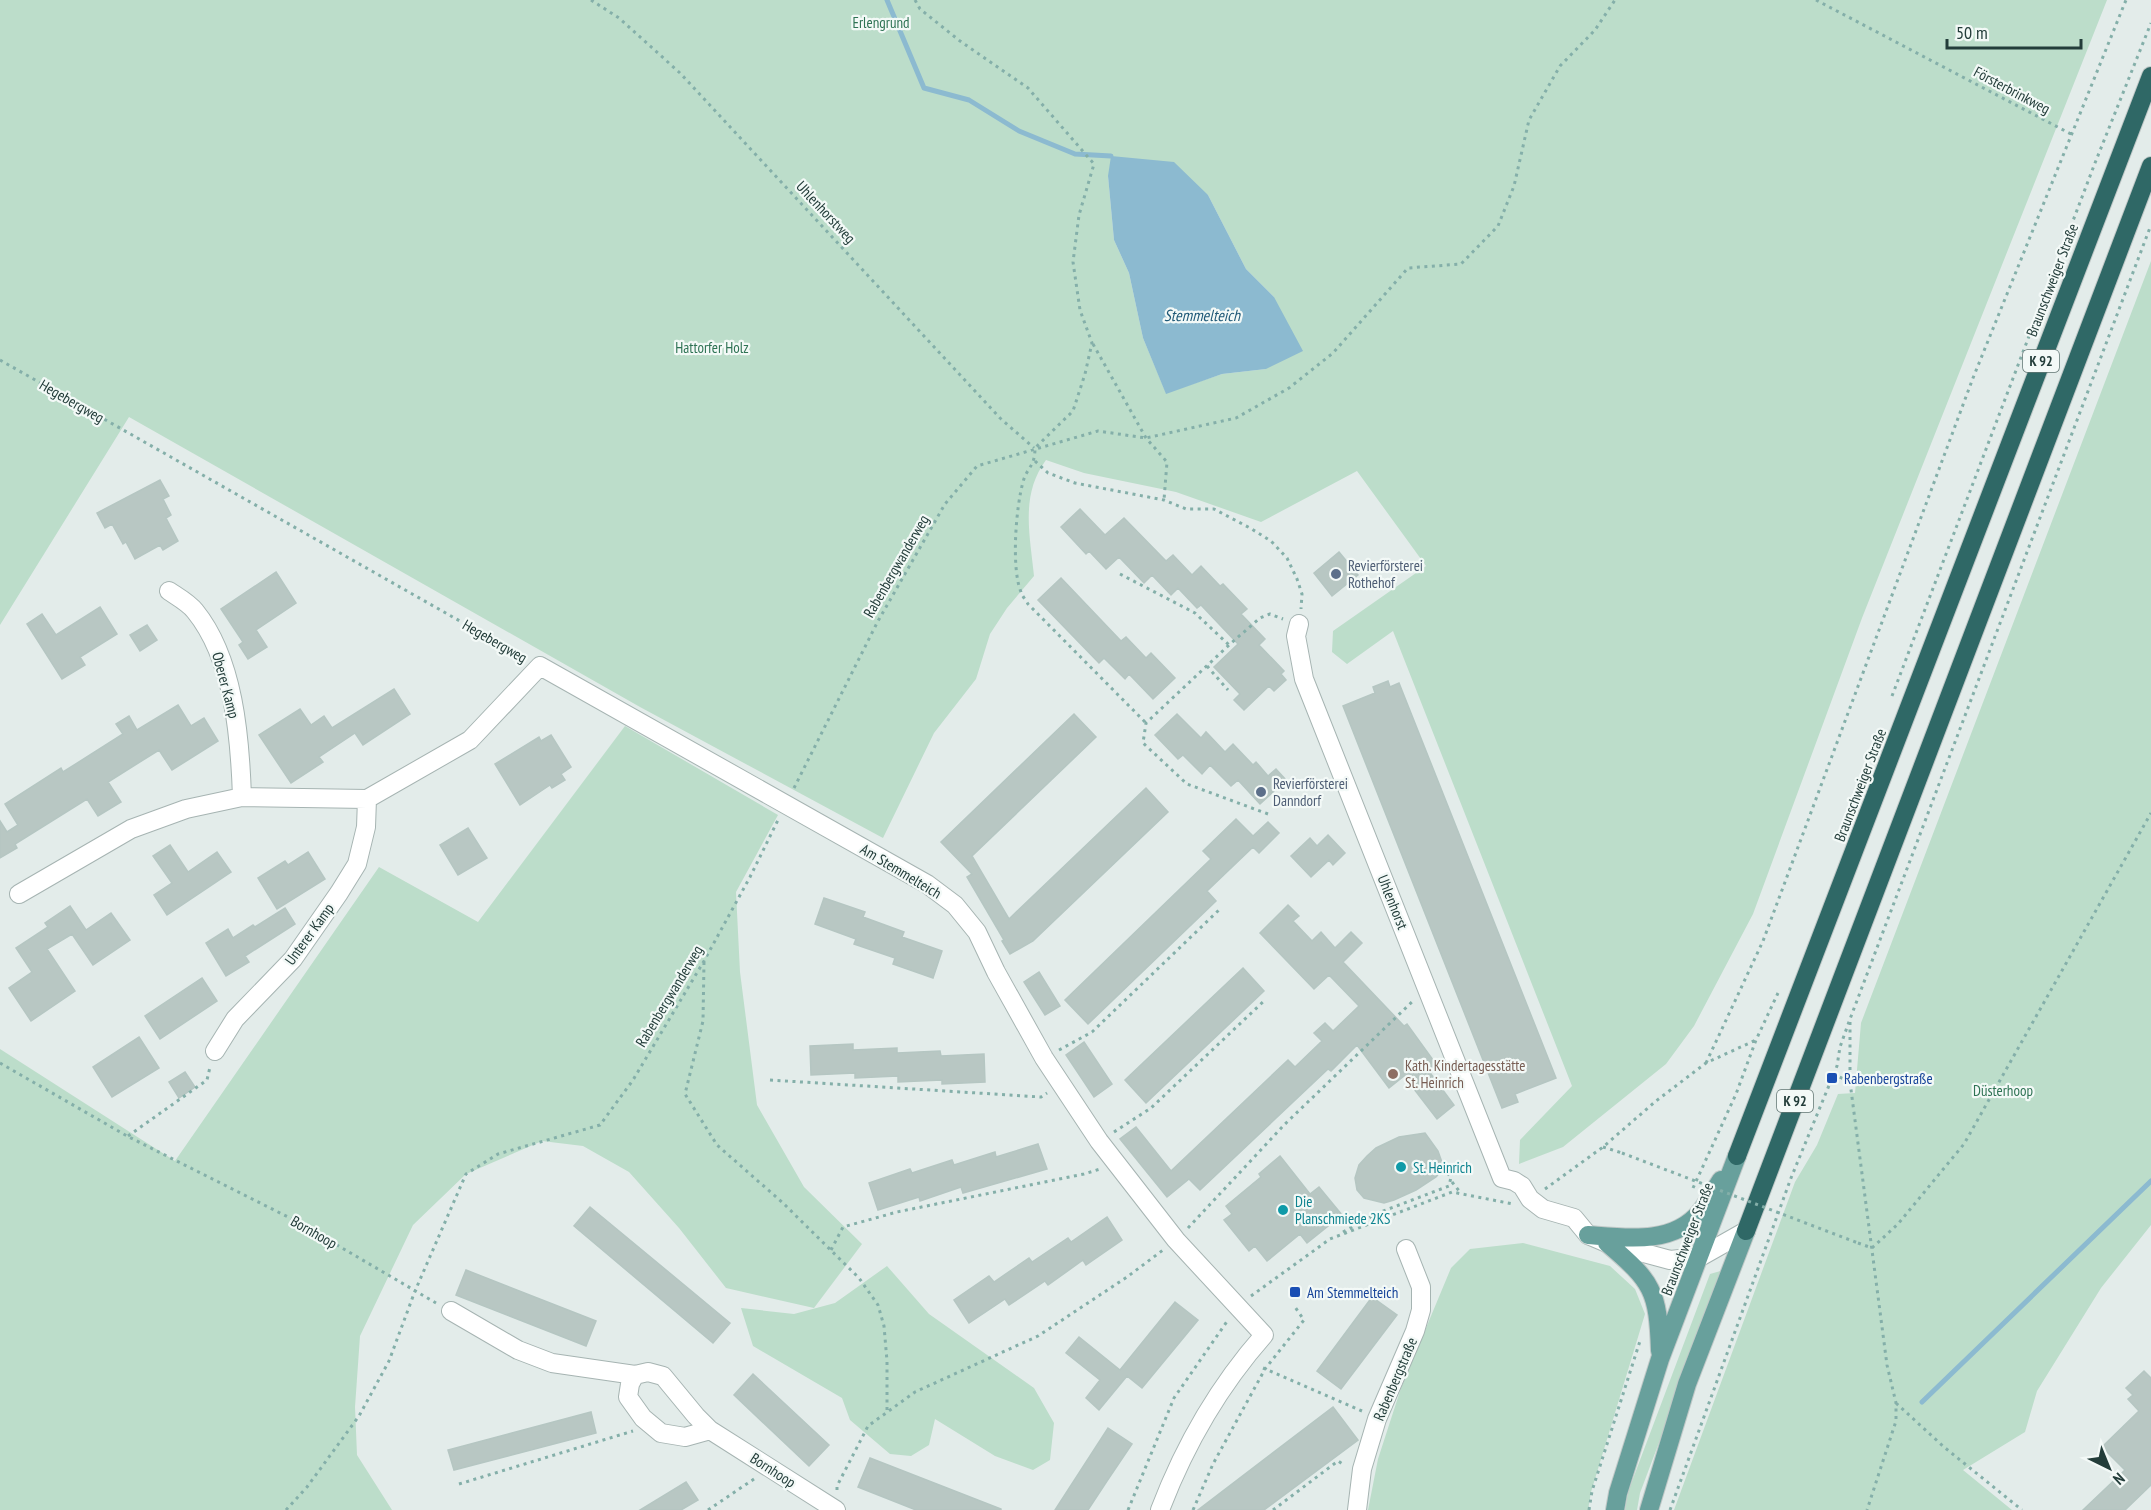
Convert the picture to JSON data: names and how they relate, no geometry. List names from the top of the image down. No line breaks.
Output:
{"streets":{"highway":["Braunschweiger Straße","K 92"],"street":["Hegebergweg","Oberer Kamp","Am Stemmelteich","Uhlenhorst","Unterer Kamp","Bornhoop","Rabenbergstraße"],"path":["Försterbrinkweg","Uhlenhorstweg","Rabenbergwanderweg"]},"crossings":[["Uhlenhorstweg","Rabenbergwanderweg"],["Hegebergweg","Oberer Kamp"],["Hegebergweg","Am Stemmelteich"],["Hegebergweg","Unterer Kamp"],["Rabenbergwanderweg","Am Stemmelteich"],["Rabenbergwanderweg","Bornhoop"]],"water":["Stemmelteich"],"parks":["Erlengrund","Hattorfer Holz","Düsterhoop"],"places":{"other":["Revierförsterei Rothehof","Revierförsterei Danndorf","Kath. Kindertagesstätte St. Heinrich","St. Heinrich","Die Planschmiede 2KS"],"transit":["Rabenbergstraße","Am Stemmelteich"]},"scale_bar":"50 m","north":"bottom right"}
